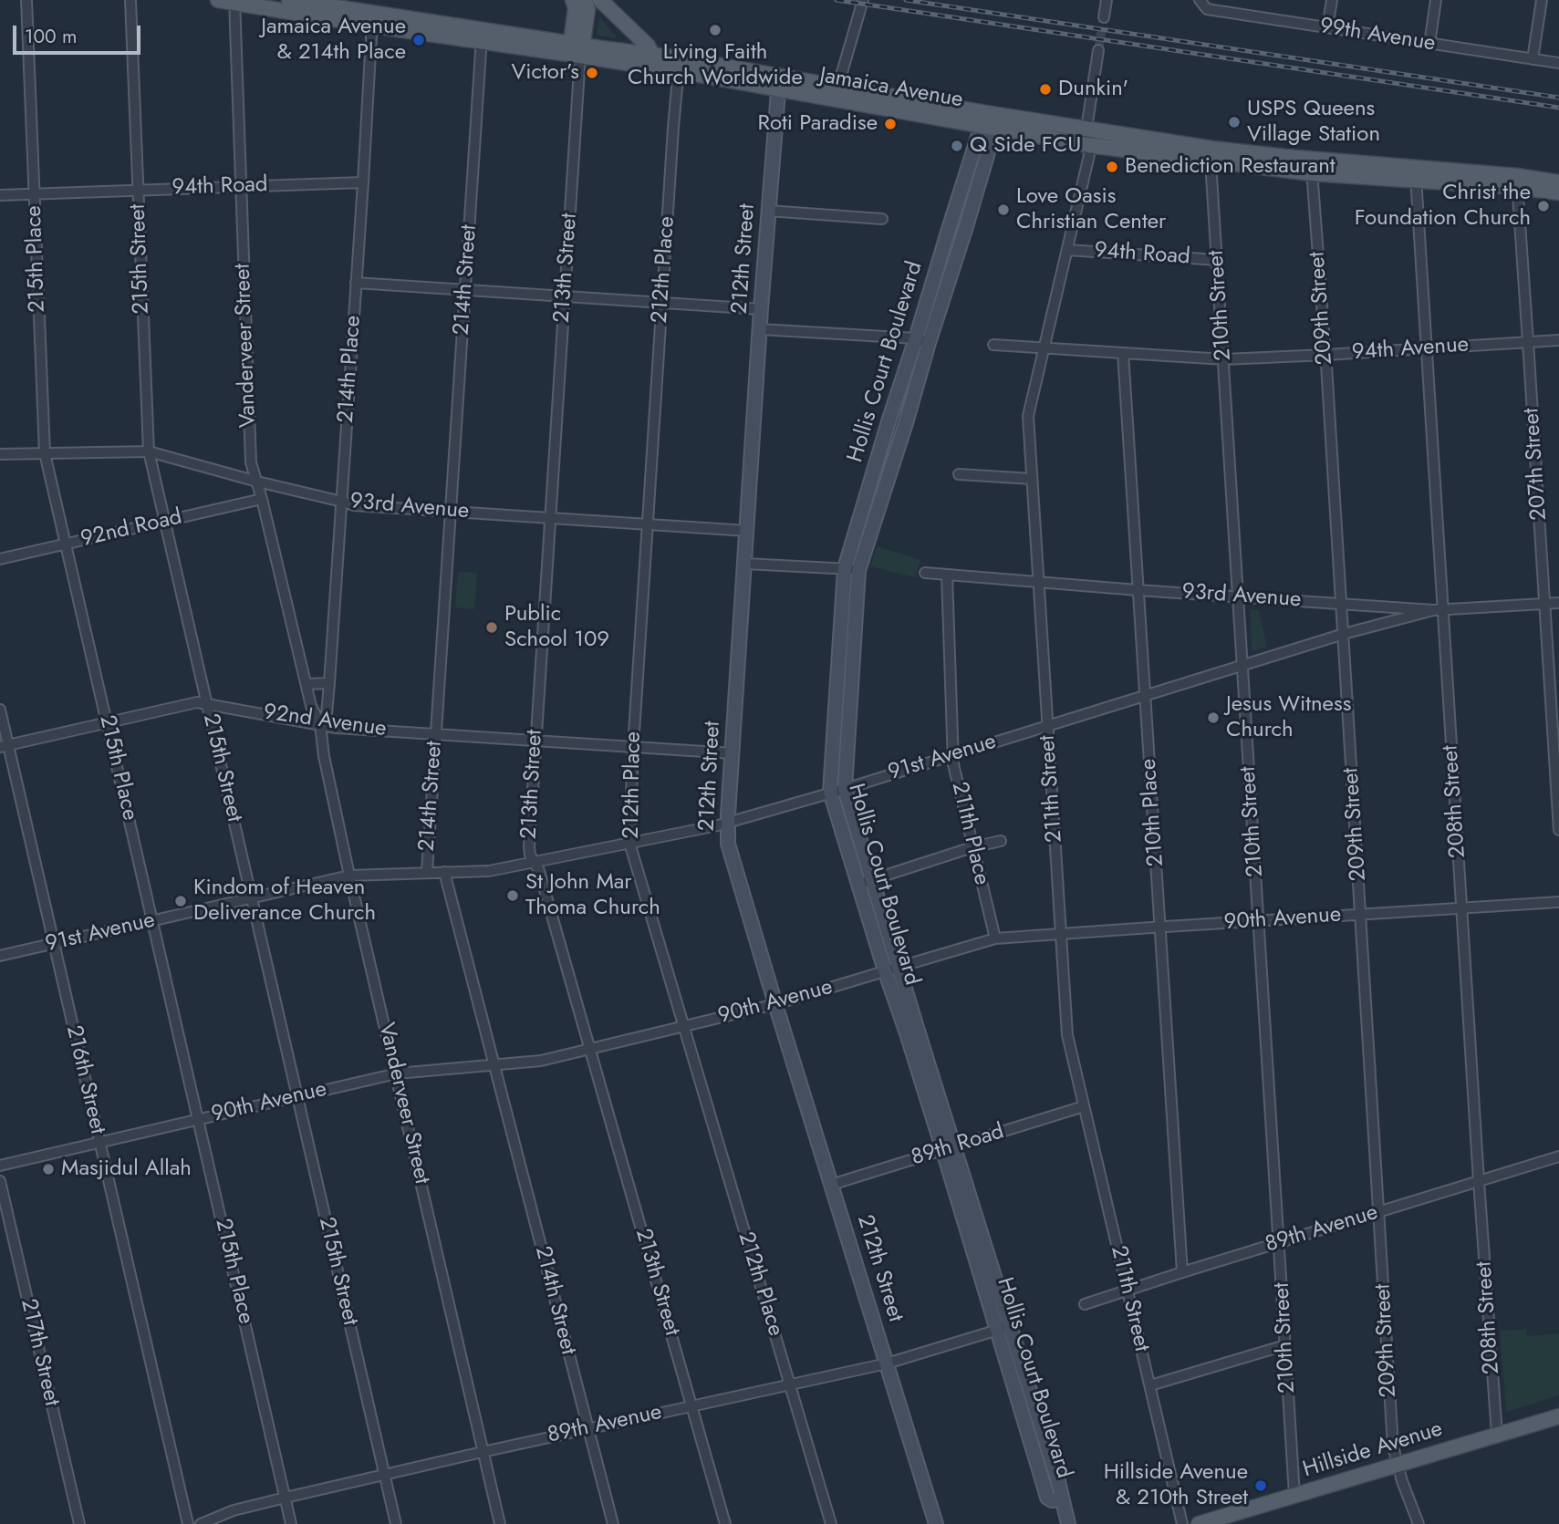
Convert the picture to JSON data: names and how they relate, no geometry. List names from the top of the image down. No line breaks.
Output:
{"streets":{"main road":["Jamaica Avenue","212th Street","Hollis Court Boulevard","Hillside Avenue"],"street":["99th Avenue","94th Road","215th Place","215th Street","213th Street","212th Place","214th Street","210th Street","209th Street","Vanderveer Street","94th Avenue","214th Place","207th Street","93rd Avenue","92nd Road","92nd Avenue","91st Avenue","211th Street","208th Street","210th Place","211th Place","90th Avenue","216th Street","89th Road","89th Avenue","217th Street"]},"crossings":[["Jamaica Avenue","212th Street"],["Jamaica Avenue","213th Street"],["Jamaica Avenue","212th Place"],["Jamaica Avenue","214th Street"],["Jamaica Avenue","210th Street"],["Jamaica Avenue","209th Street"],["Jamaica Avenue","Vanderveer Street"],["Jamaica Avenue","Hollis Court Boulevard"],["Jamaica Avenue","214th Place"],["Jamaica Avenue","207th Street"],["Jamaica Avenue","211th Street"],["Jamaica Avenue","208th Street"],["94th Road","215th Place"],["94th Road","215th Street"],["94th Road","210th Street"],["94th Road","Vanderveer Street"],["94th Road","214th Place"],["94th Road","211th Street"],["215th Place","93rd Avenue"],["215th Place","92nd Road"],["215th Place","92nd Avenue"],["215th Place","91st Avenue"],["215th Place","90th Avenue"],["215th Place","89th Avenue"],["215th Street","93rd Avenue"],["215th Street","92nd Road"],["215th Street","92nd Avenue"],["215th Street","91st Avenue"],["215th Street","90th Avenue"],["215th Street","89th Avenue"],["212th Street","93rd Avenue"],["212th Street","92nd Avenue"],["212th Street","91st Avenue"],["212th Street","90th Avenue"],["212th Street","89th Road"],["212th Street","89th Avenue"],["213th Street","93rd Avenue"],["213th Street","92nd Avenue"],["213th Street","91st Avenue"],["213th Street","90th Avenue"],["213th Street","89th Avenue"],["212th Place","93rd Avenue"],["212th Place","92nd Avenue"],["212th Place","91st Avenue"],["212th Place","90th Avenue"],["212th Place","89th Avenue"],["214th Street","93rd Avenue"],["214th Street","92nd Avenue"],["214th Street","91st Avenue"],["214th Street","90th Avenue"],["214th Street","89th Avenue"],["210th Street","94th Avenue"],["210th Street","93rd Avenue"],["210th Street","91st Avenue"],["210th Street","90th Avenue"],["210th Street","89th Avenue"],["210th Street","Hillside Avenue"],["209th Street","94th Avenue"],["209th Street","93rd Avenue"],["209th Street","91st Avenue"],["209th Street","90th Avenue"],["209th Street","89th Avenue"],["209th Street","Hillside Avenue"],["Vanderveer Street","214th Place"],["Vanderveer Street","93rd Avenue"],["Vanderveer Street","92nd Road"],["Vanderveer Street","92nd Avenue"],["Vanderveer Street","91st Avenue"],["Vanderveer Street","90th Avenue"],["Vanderveer Street","89th Avenue"],["94th Avenue","207th Street"],["94th Avenue","211th Street"],["94th Avenue","208th Street"],["94th Avenue","210th Place"],["Hollis Court Boulevard","91st Avenue"],["Hollis Court Boulevard","90th Avenue"],["Hollis Court Boulevard","89th Road"],["Hollis Court Boulevard","89th Avenue"],["214th Place","93rd Avenue"],["214th Place","92nd Avenue"],["207th Street","93rd Avenue"],["93rd Avenue","91st Avenue"],["93rd Avenue","211th Street"],["93rd Avenue","208th Street"],["93rd Avenue","210th Place"],["93rd Avenue","211th Place"],["92nd Avenue","216th Street"],["91st Avenue","211th Street"],["91st Avenue","208th Street"],["91st Avenue","210th Place"],["91st Avenue","211th Place"],["91st Avenue","216th Street"],["211th Street","90th Avenue"],["211th Street","89th Road"],["211th Street","89th Avenue"],["208th Street","90th Avenue"],["208th Street","89th Avenue"],["208th Street","Hillside Avenue"],["210th Place","90th Avenue"],["210th Place","89th Avenue"],["211th Place","90th Avenue"],["90th Avenue","216th Street"]],"places":["Living Faith Church Worldwide","Jamaica Avenue & 214th Place","Victor’s","Dunkin'","USPS Queens Village Station","Roti Paradise","Q Side FCU","Benediction Restaurant","Christ the Foundation Church","Love Oasis Christian Center","Public School 109","Jesus Witness Church","St John Mar Thoma Church","Kindom of Heaven Deliverance Church","Masjidul Allah","Hillside Avenue & 210th Street"],"scale_bar":"100 m"}
